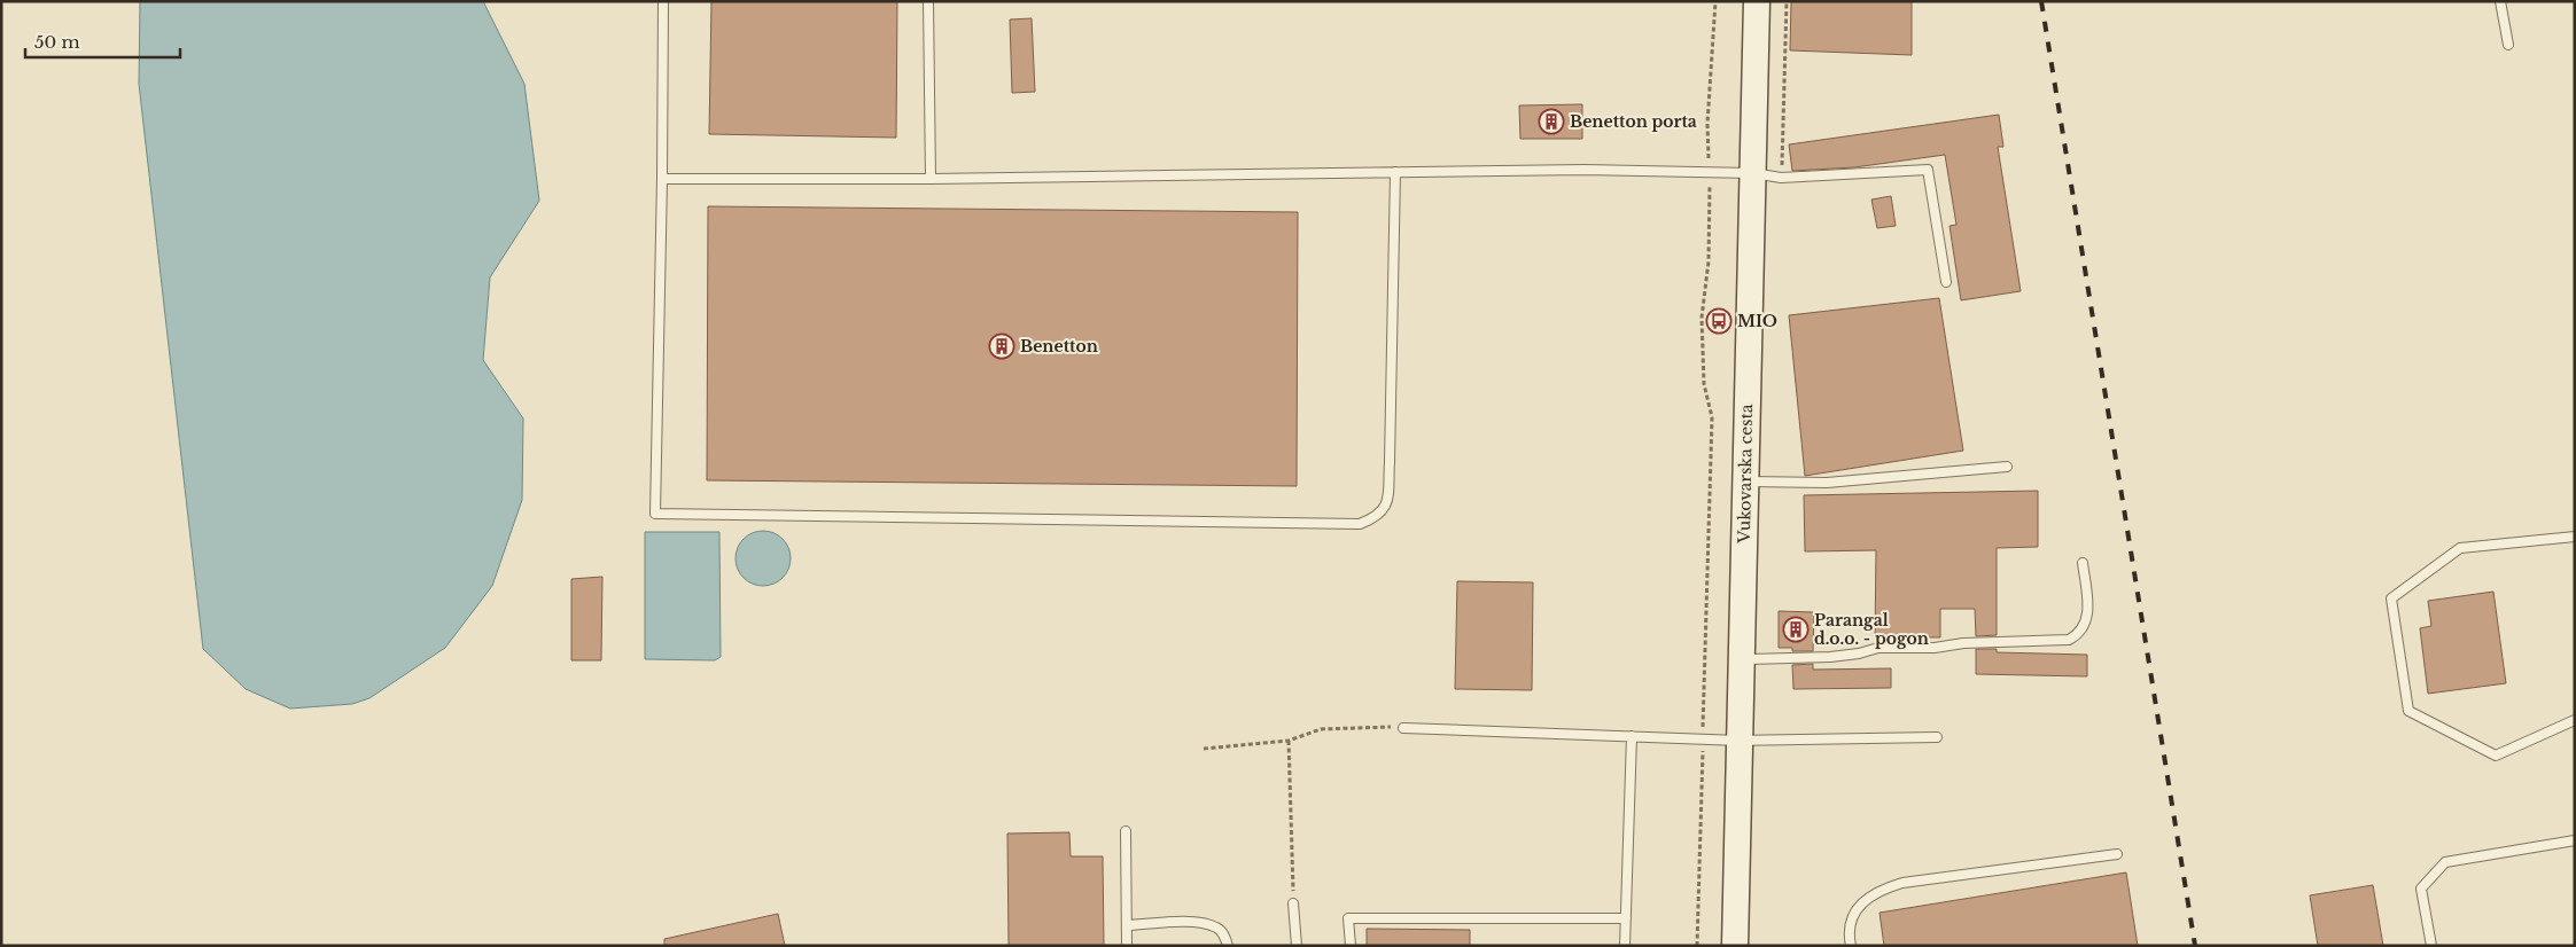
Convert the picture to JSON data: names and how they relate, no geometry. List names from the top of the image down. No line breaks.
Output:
{"streets":{"main road":["Vukovarska cesta"]},"places":{"building":["Benetton porta","Benetton","Parangal d.o.o. - pogon"],"bus stop":["MIO"]},"scale_bar":"50 m"}
